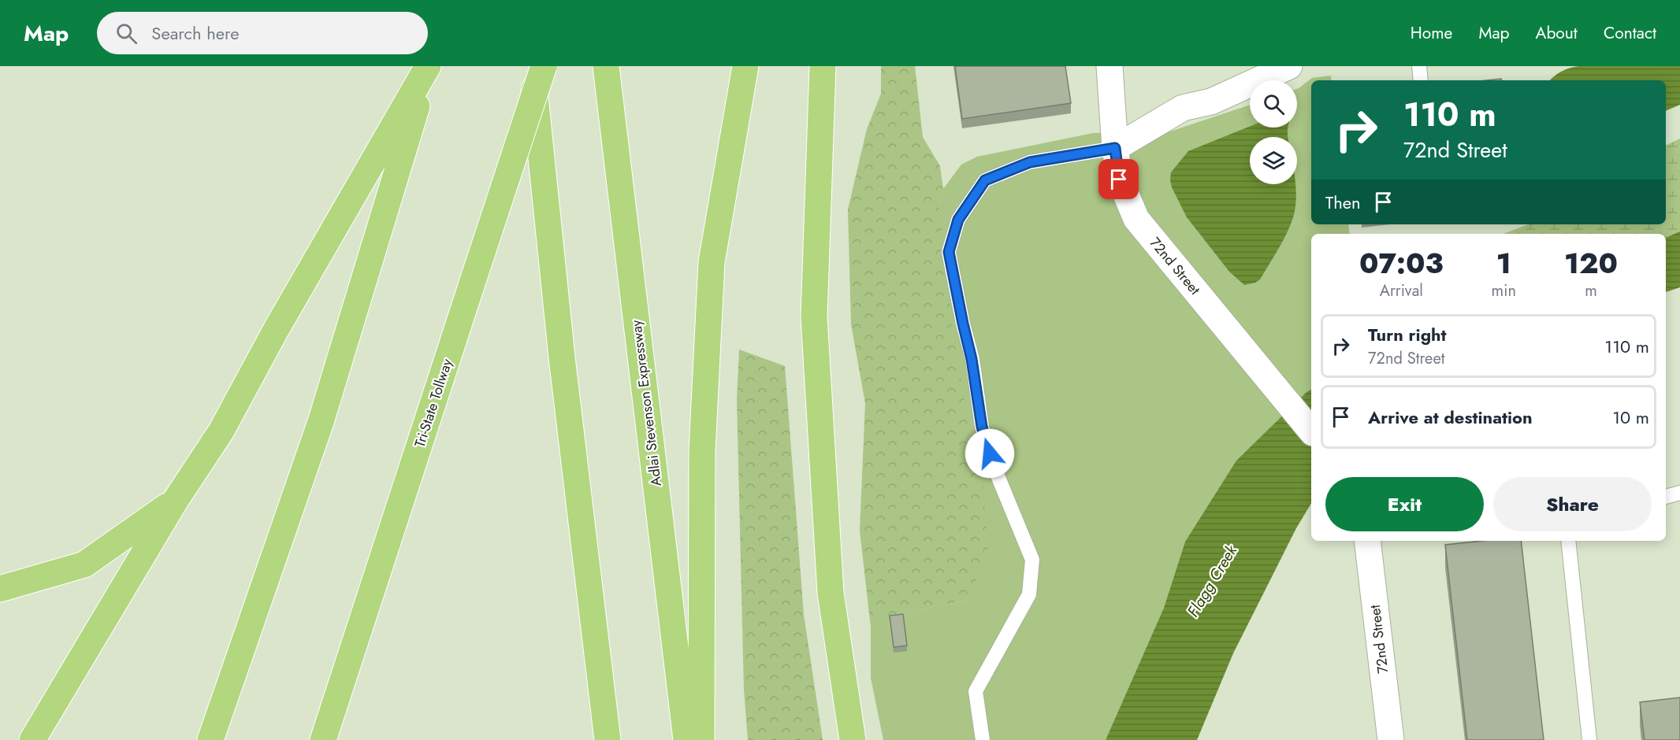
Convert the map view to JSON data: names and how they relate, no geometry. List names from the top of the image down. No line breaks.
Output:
{"streets":{"highway":["Tri-State Tollway","Adlai Stevenson Expressway"],"street":["72nd Street"]},"water":["Flagg Creek"],"page":{"header":"Map","search":"Search here","nav":["Home","Map","About","Contact"],"turn":["110 m","72nd Street"],"then":"Then","eta":["07:03","Arrival","1","min","120","m"],"list":[{"name":"Turn right","note":"72nd Street","value":"110 m"},{"name":"Arrive at destination","value":"10 m"}],"buttons":["Exit","Share"]}}
